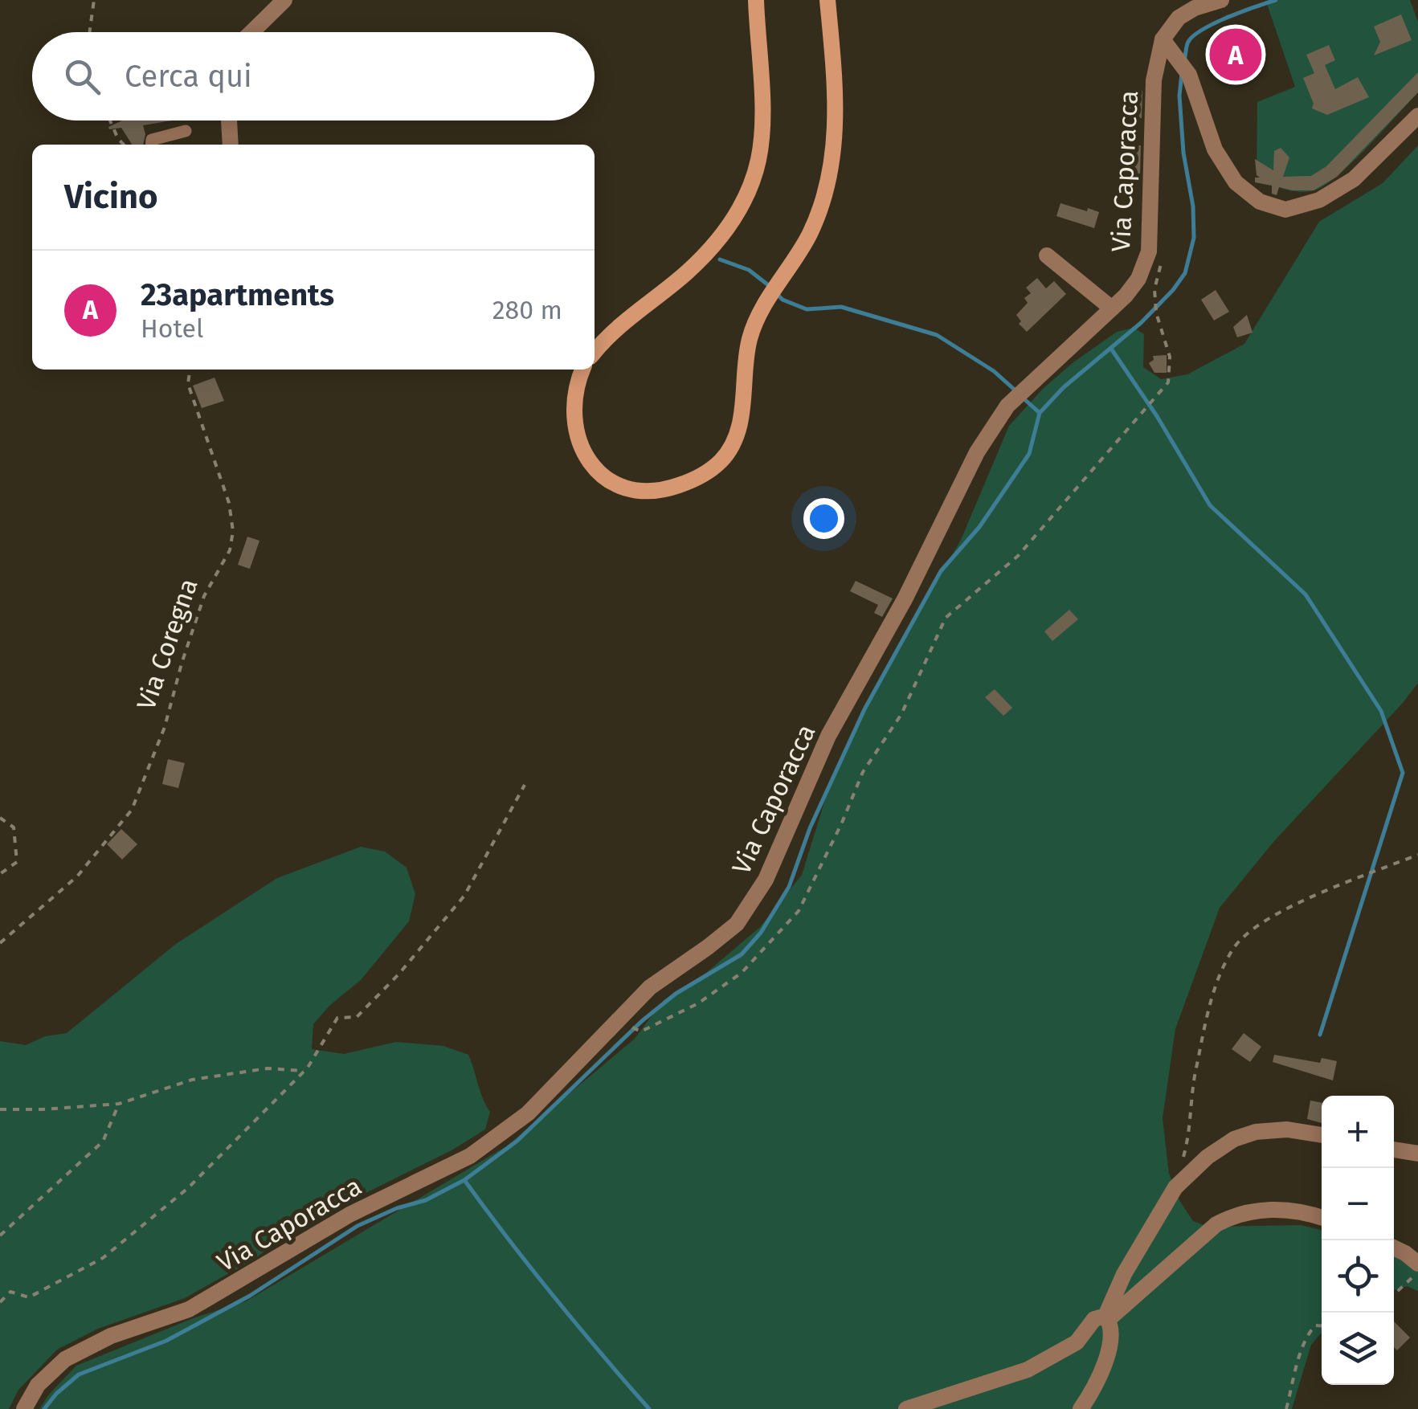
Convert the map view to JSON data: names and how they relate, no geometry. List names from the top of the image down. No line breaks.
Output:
{"streets":{"street":["Via Caporacca"],"path":["Via Coregna"]},"page":{"pins":"A","search":"Cerca qui","heading":"Vicino","list":[{"mark":"A","name":"23apartments","note":"Hotel","value":"280 m"}],"map_buttons":["+","−"]}}
